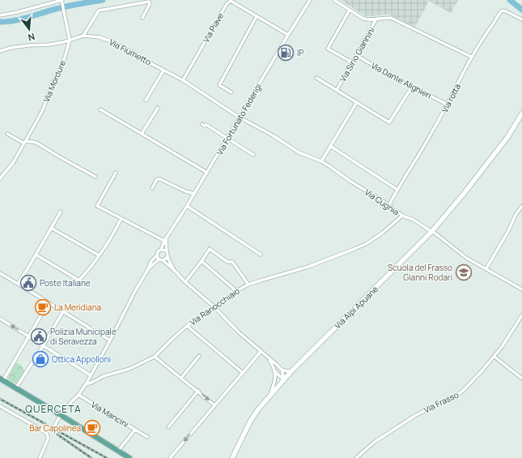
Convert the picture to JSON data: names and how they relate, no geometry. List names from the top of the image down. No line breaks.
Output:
{"streets":{"main road":["Via Alpi Apuane"],"street":["Via Piave","Via Fiumetto","Via Sirio Giannini","Via Dante Alighieri","Via Mordure","Via rotta","Via Fortunato Federigi","Via Cugnia","Via Ranocchiaio","Via Frasso","Via Mancini"]},"crossings":[["Via Piave","Via Fiumetto"],["Via Piave","Via Fortunato Federigi"],["Via Fiumetto","Via Mordure"],["Via Fiumetto","Via Fortunato Federigi"],["Via Fiumetto","Via Cugnia"],["Via Sirio Giannini","Via Dante Alighieri"],["Via Dante Alighieri","Via rotta"],["Via rotta","Via Cugnia"],["Via Fortunato Federigi","Via Cugnia"],["Via Cugnia","Via Ranocchiaio"],["Via Cugnia","Via Alpi Apuane"]],"districts":["QUERCETA"],"places":{"fuel station":["IP"],"school or university":["Scuola del Frasso Gianni Rodari"],"public building":["Poste Italiane","Polizia Municipale di Seravezza"],"cafe":["La Meridiana","Bar Capolinea"],"shop":["Ottica Appolloni"]},"north":"bottom"}
